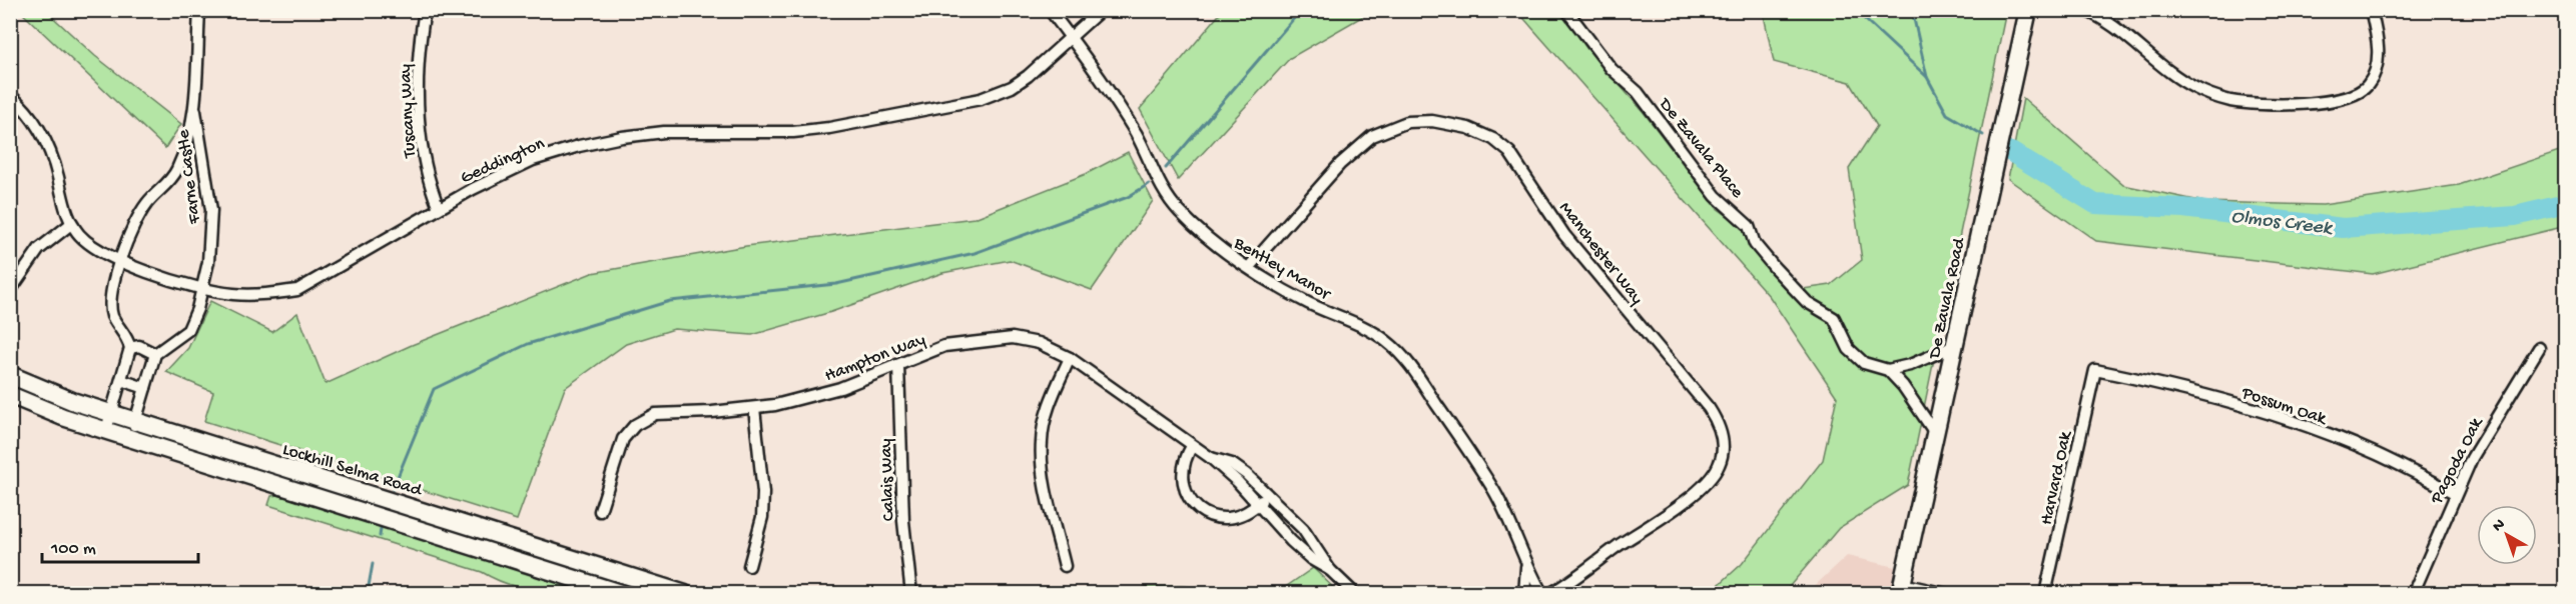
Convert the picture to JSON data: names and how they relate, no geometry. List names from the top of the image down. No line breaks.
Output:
{"streets":{"main road":["De Zavala Road","Lockhill Selma Road"],"street":["Tuscany Way","De Zavala Place","Geddington","Farne Castle","Manchester Way","Bentley Manor","Hampton Way","Possum Oak","Pagoda Oak","Harvard Oak","Calais Way"]},"crossings":[["Tuscany Way","Geddington"],["De Zavala Place","De Zavala Road"],["Geddington","Farne Castle"],["Geddington","Bentley Manor"],["Manchester Way","Bentley Manor"],["Hampton Way","Calais Way"],["Possum Oak","Pagoda Oak"],["Possum Oak","Harvard Oak"]],"water":["Olmos Creek"],"scale_bar":"100 m","north":"top left"}
